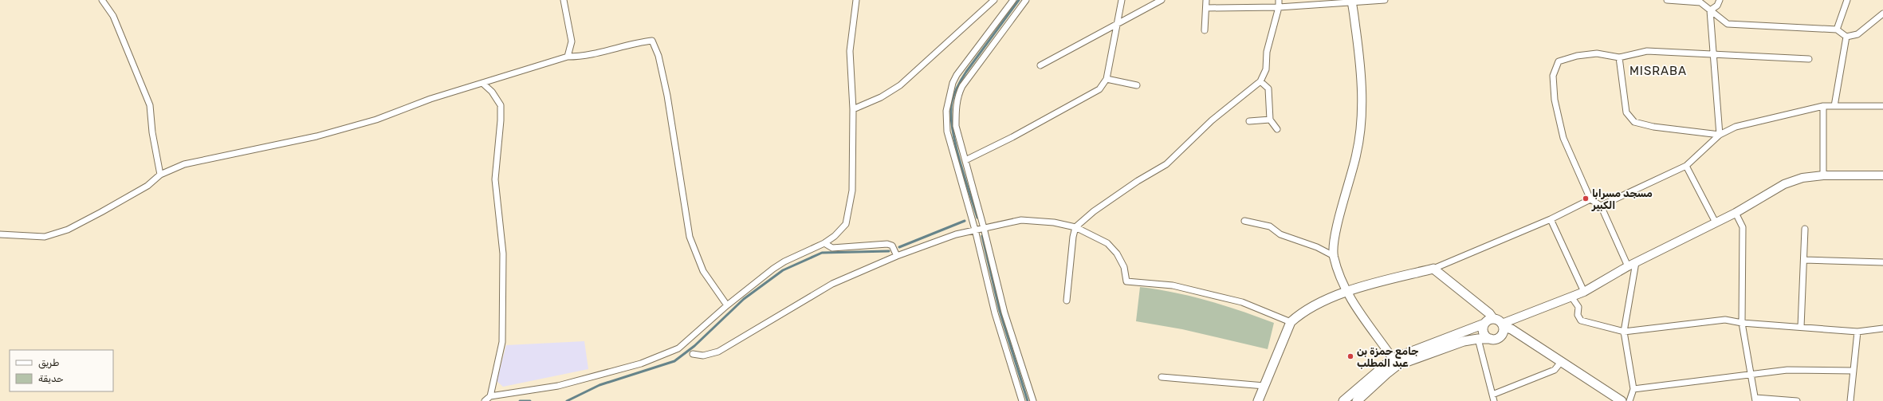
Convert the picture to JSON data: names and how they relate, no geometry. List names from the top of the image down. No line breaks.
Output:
{"districts":["MISRABA"],"places":["مسجد مسرابا الكبير","جامع حمزة بن عبد المطلب"],"legend":["طريق","حديقة"]}
